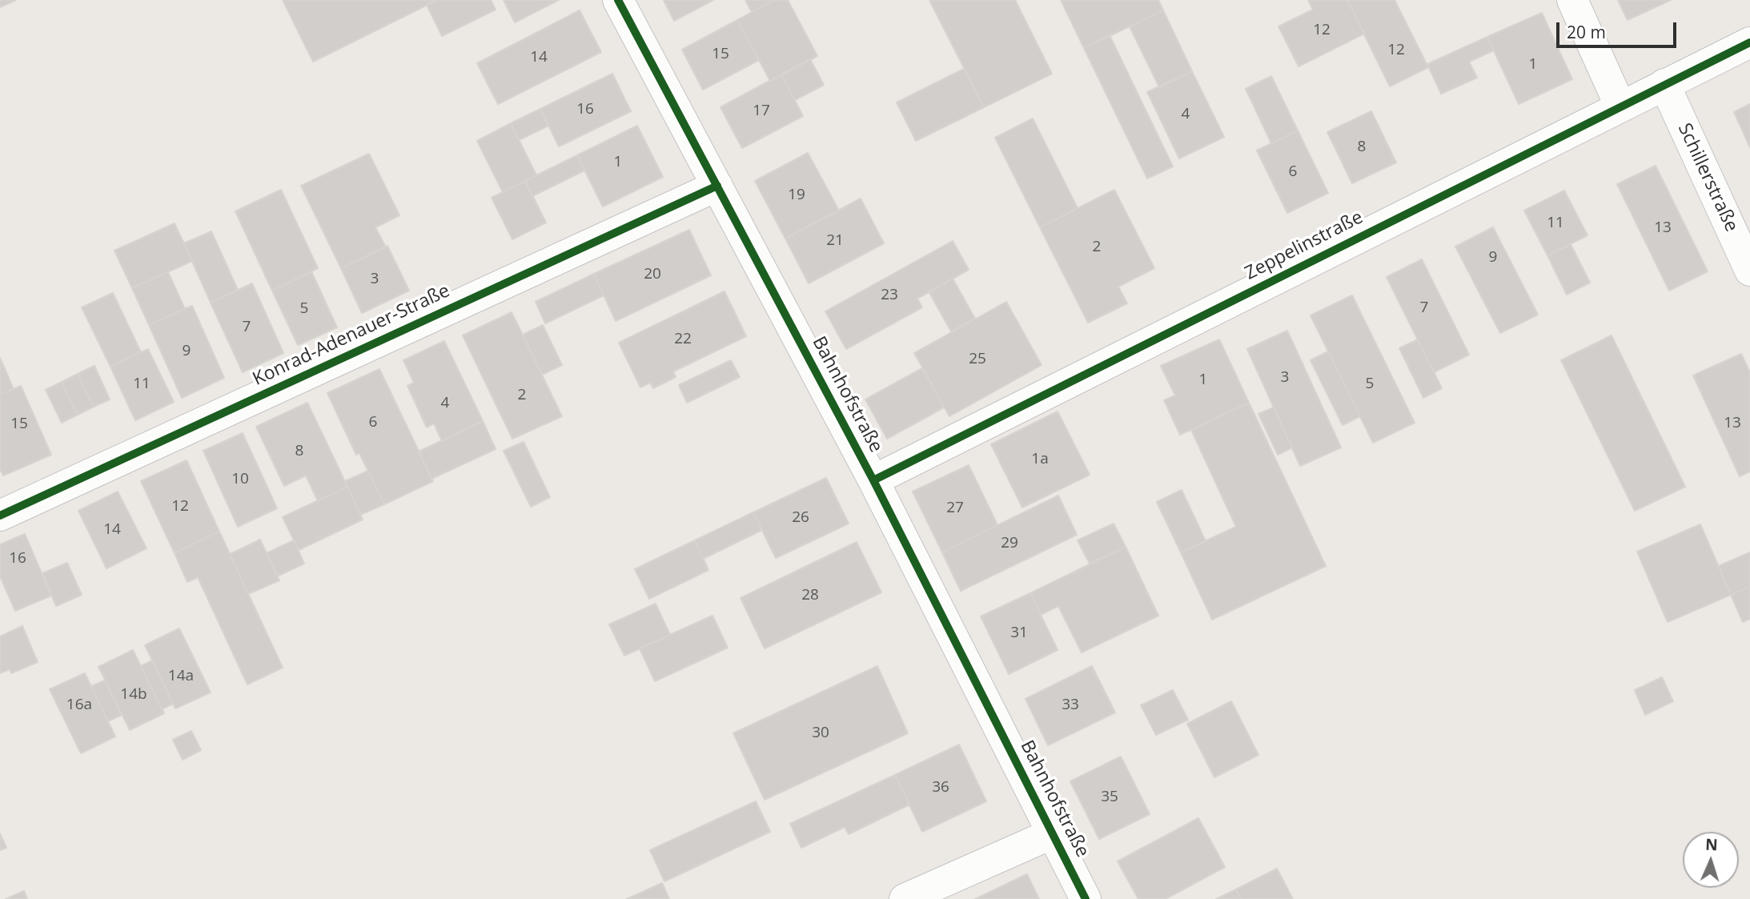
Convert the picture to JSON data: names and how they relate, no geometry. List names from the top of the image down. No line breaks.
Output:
{"streets":{"street":["Schillerstraße","Zeppelinstraße","Konrad-Adenauer-Straße","Bahnhofstraße"]},"crossings":[["Schillerstraße","Zeppelinstraße"],["Zeppelinstraße","Bahnhofstraße"],["Konrad-Adenauer-Straße","Bahnhofstraße"]],"house_numbers":["12","12","15","14","1","16","17","4","8","1","6","19","11","13","21","2","9","20","3","23","7","5","7","22","9","25","3","1","11","5","2","4","6","13","15","8","1a","10","12","27","26","14","29","16","28","31","14a","14b","16a","33","30","36","35"],"scale_bar":"20 m","north":"top"}
